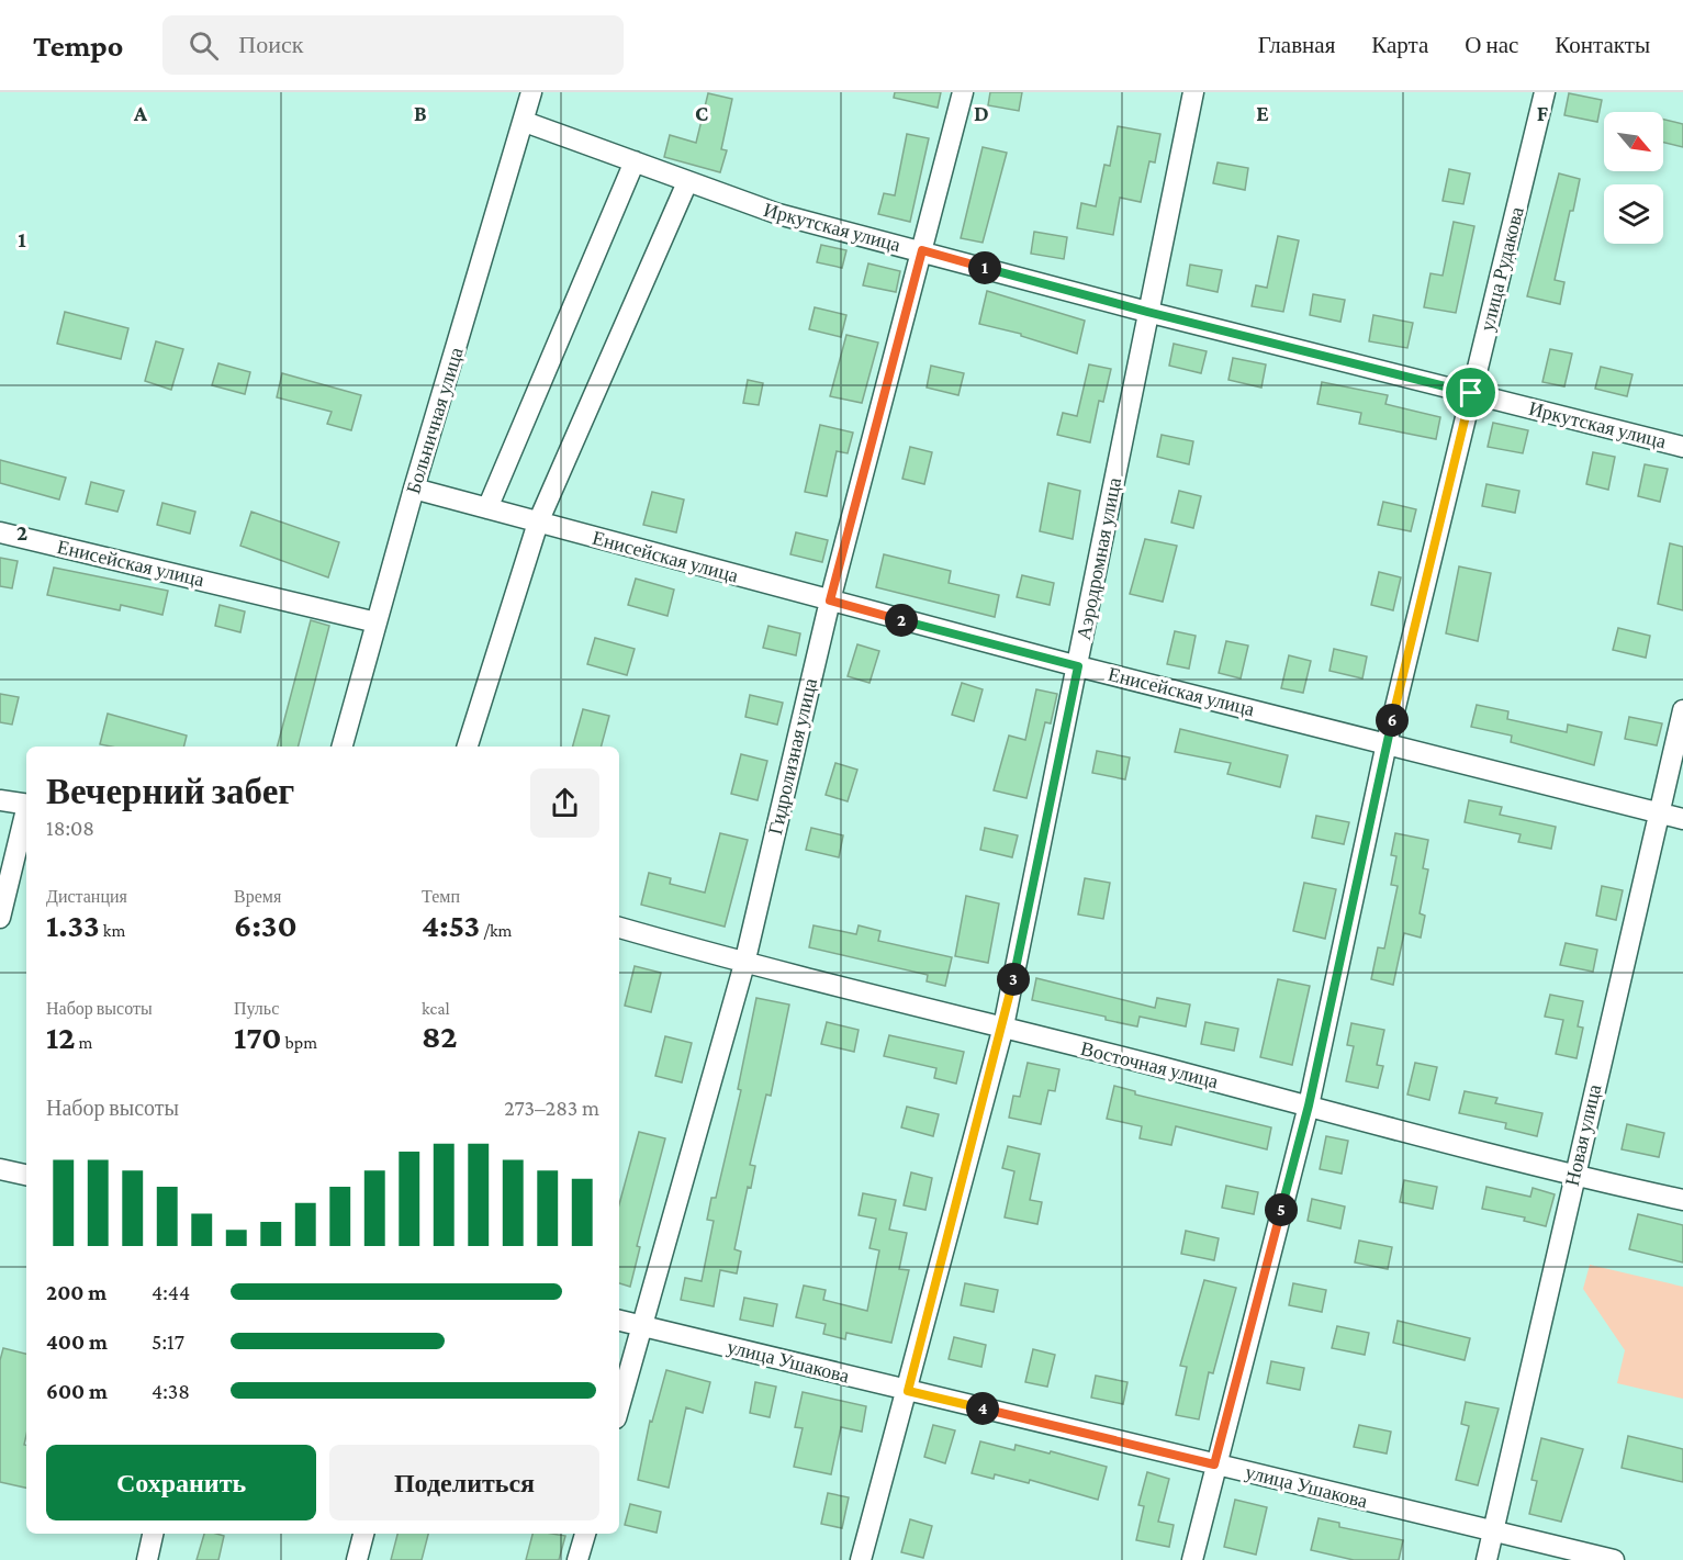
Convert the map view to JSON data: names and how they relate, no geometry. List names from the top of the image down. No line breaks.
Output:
{"streets":{"street":["Иркутская улица","улица Рудакова","Больничная улица","Енисейская улица","Аэродромная улица","Гидролизная улица","Восточная улица","Новая улица","улица Ушакова"]},"crossings":[["Иркутская улица","улица Рудакова"],["Иркутская улица","Больничная улица"],["Иркутская улица","Аэродромная улица"],["Иркутская улица","Гидролизная улица"],["улица Рудакова","Енисейская улица"],["улица Рудакова","Восточная улица"],["улица Рудакова","улица Ушакова"],["Больничная улица","Енисейская улица"],["Енисейская улица","Аэродромная улица"],["Енисейская улица","Гидролизная улица"],["Енисейская улица","Новая улица"],["Аэродромная улица","Восточная улица"],["Аэродромная улица","улица Ушакова"],["Гидролизная улица","Восточная улица"],["Гидролизная улица","улица Ушакова"],["Восточная улица","Новая улица"],["Новая улица","улица Ушакова"]],"north":"bottom right","page":{"header":"Tempo","search":"Поиск","nav":["Главная","Карта","О нас","Контакты"],"pins":["1","2","6","3","5","4"],"heading":["Вечерний забег","18:08"],"stats":[["Дистанция","1.33 km"],["Время","6:30"],["Темп","4:53 /km"],["Набор высоты","12 m"],["Пульс","170 bpm"],["kcal","82"]],"chart":["Набор высоты","273–283 m"],"list":[{"name":"200 m","note":"4:44"},{"name":"400 m","note":"5:17"},{"name":"600 m","note":"4:38"}],"buttons":["Сохранить","Поделиться"]},"grid":{"columns":["A","B","C","D","E","F"],"rows":["1","2"]}}
